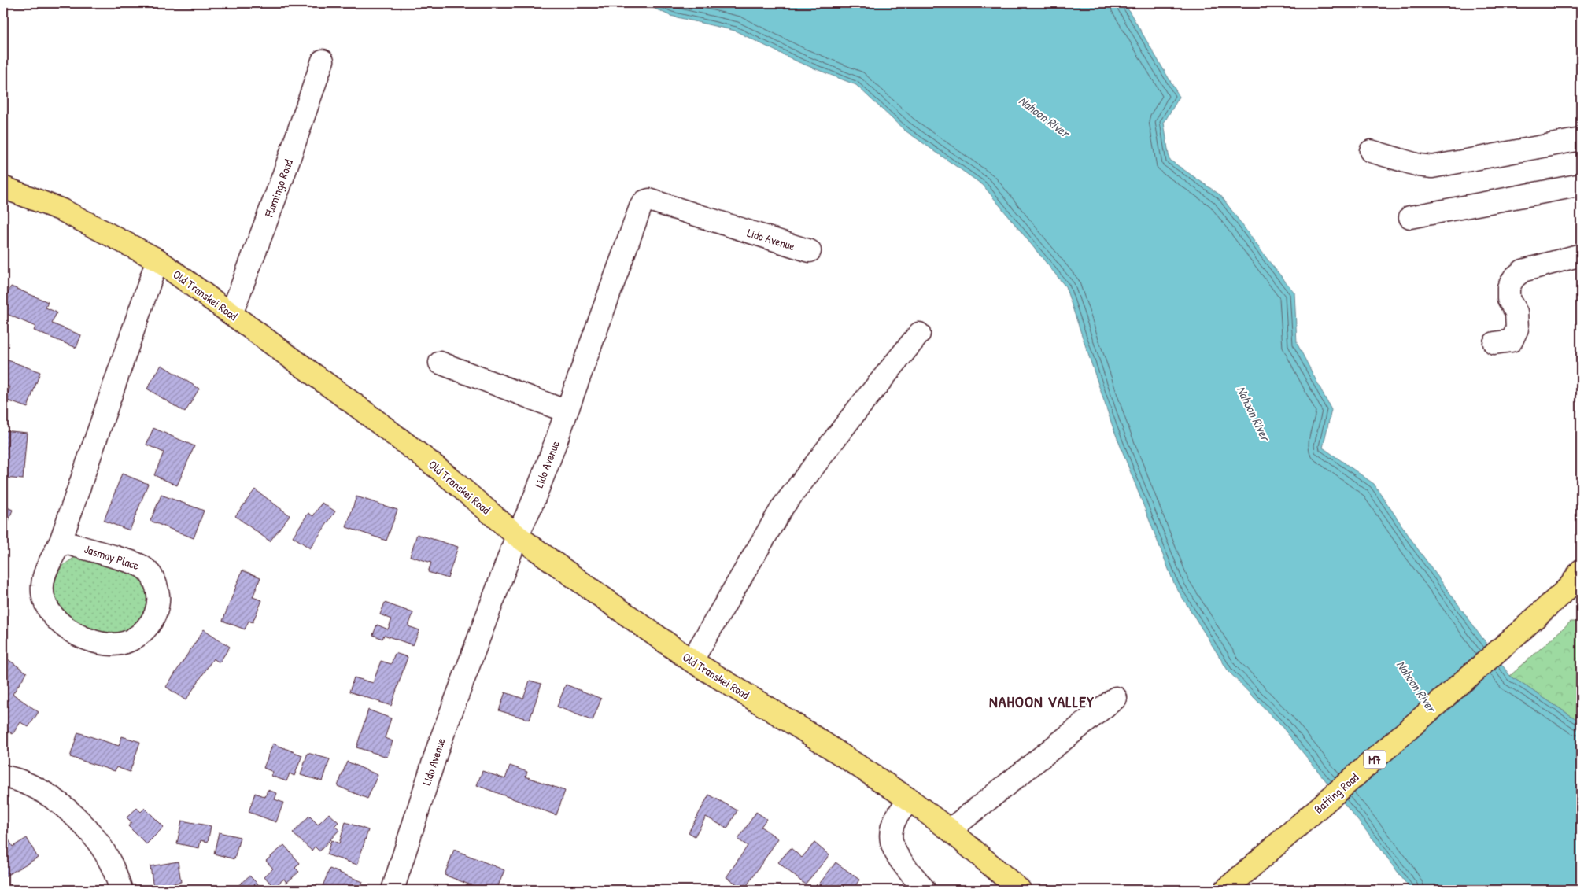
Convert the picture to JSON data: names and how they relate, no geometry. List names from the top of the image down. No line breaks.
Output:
{"streets":{"main road":["Old Transkei Road","M7","Batting Road"],"street":["Flamingo Road","Lido Avenue","Jasmay Place"]},"crossings":[["Flamingo Road","Old Transkei Road"],["Lido Avenue","Old Transkei Road"],["Old Transkei Road","Jasmay Place"]],"districts":["NAHOON VALLEY"],"water":["Nahoon River"]}
